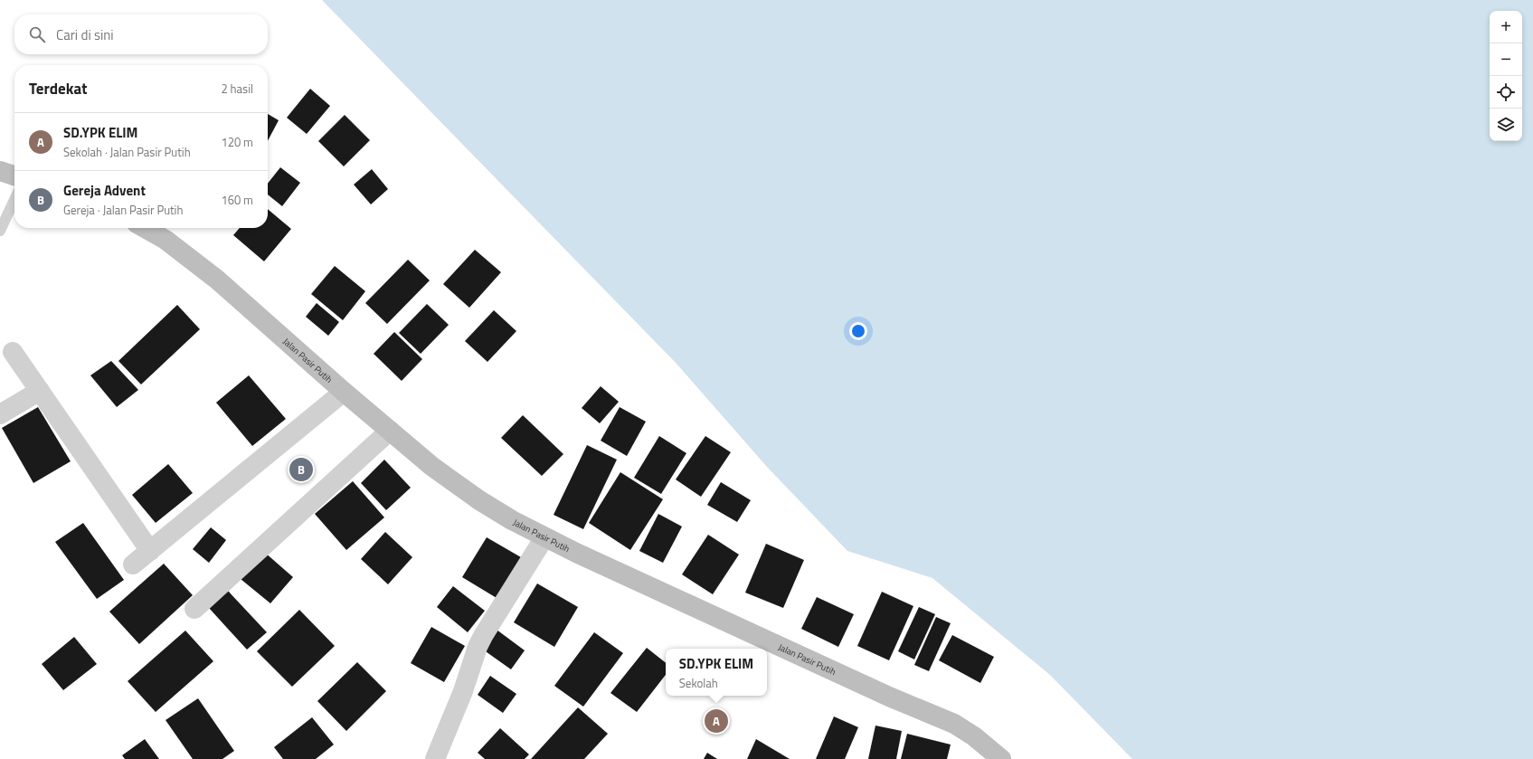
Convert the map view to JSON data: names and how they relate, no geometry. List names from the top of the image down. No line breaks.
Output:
{"streets":{"main road":["Jalan Pasir Putih"]},"page":{"map_buttons":["+","−"],"search":"Cari di sini","heading":["Terdekat","2 hasil"],"list":[{"mark":"A","name":"SD.YPK ELIM","note":"Sekolah · Jalan Pasir Putih","value":"120 m"},{"mark":"B","name":"Gereja Advent","note":"Gereja · Jalan Pasir Putih","value":"160 m"}],"pins":["B","A"],"popup":["SD.YPK ELIM","Sekolah"]}}
